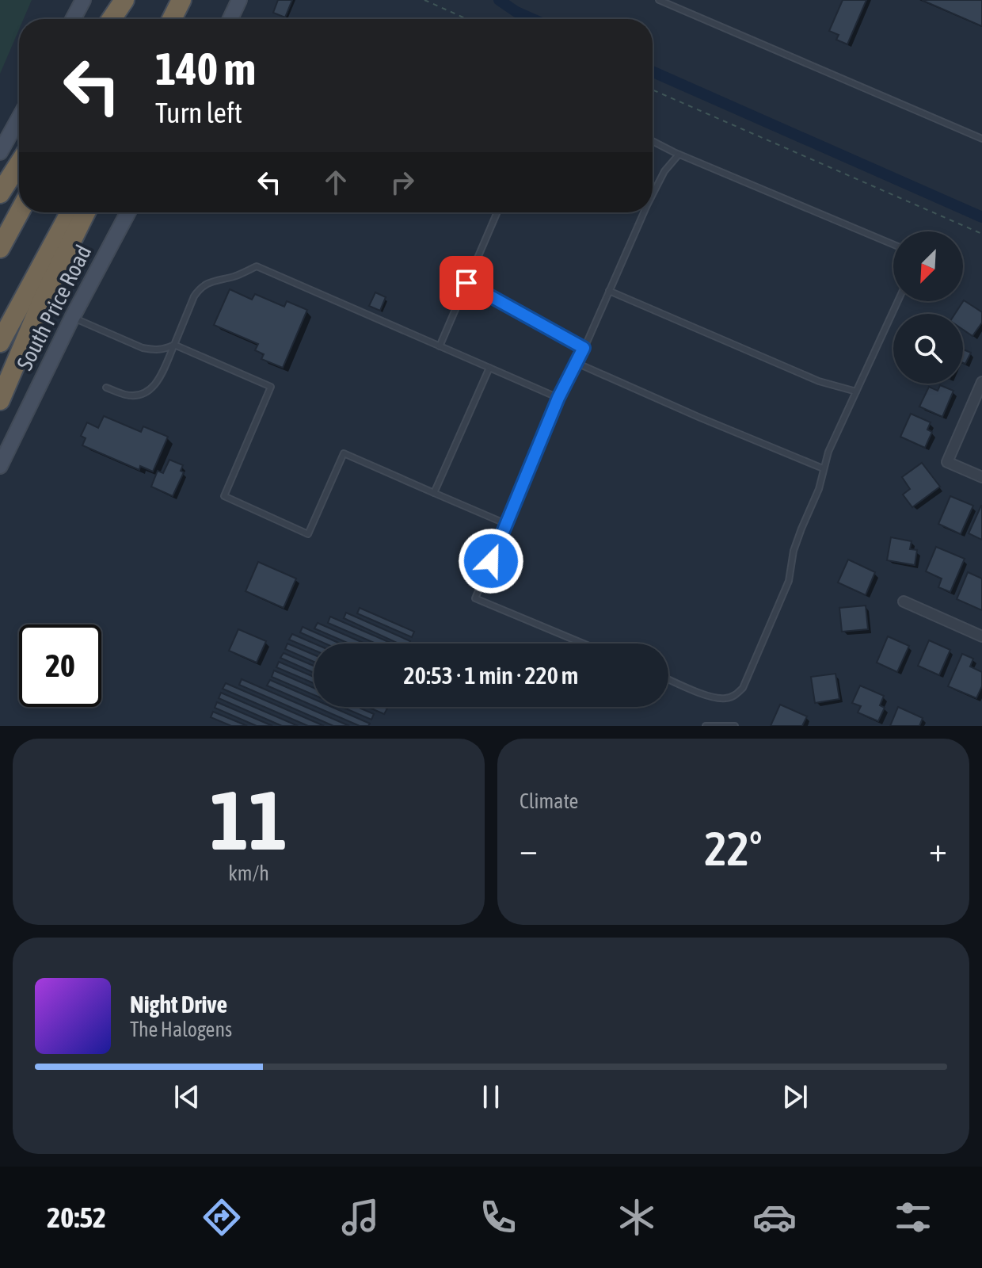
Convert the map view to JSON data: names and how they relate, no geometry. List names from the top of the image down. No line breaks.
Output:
{"streets":{"main road":["South Price Road"]},"north":"bottom left","page":{"turn":["140 m","Turn left"],"limit":"20","trip":"20:53 · 1 min · 220 m","tile":[["11","km/h"],"Climate"],"heat":["−","22°","+"],"song":["Night Drive","The Halogens"],"tabs":"20:52"}}
